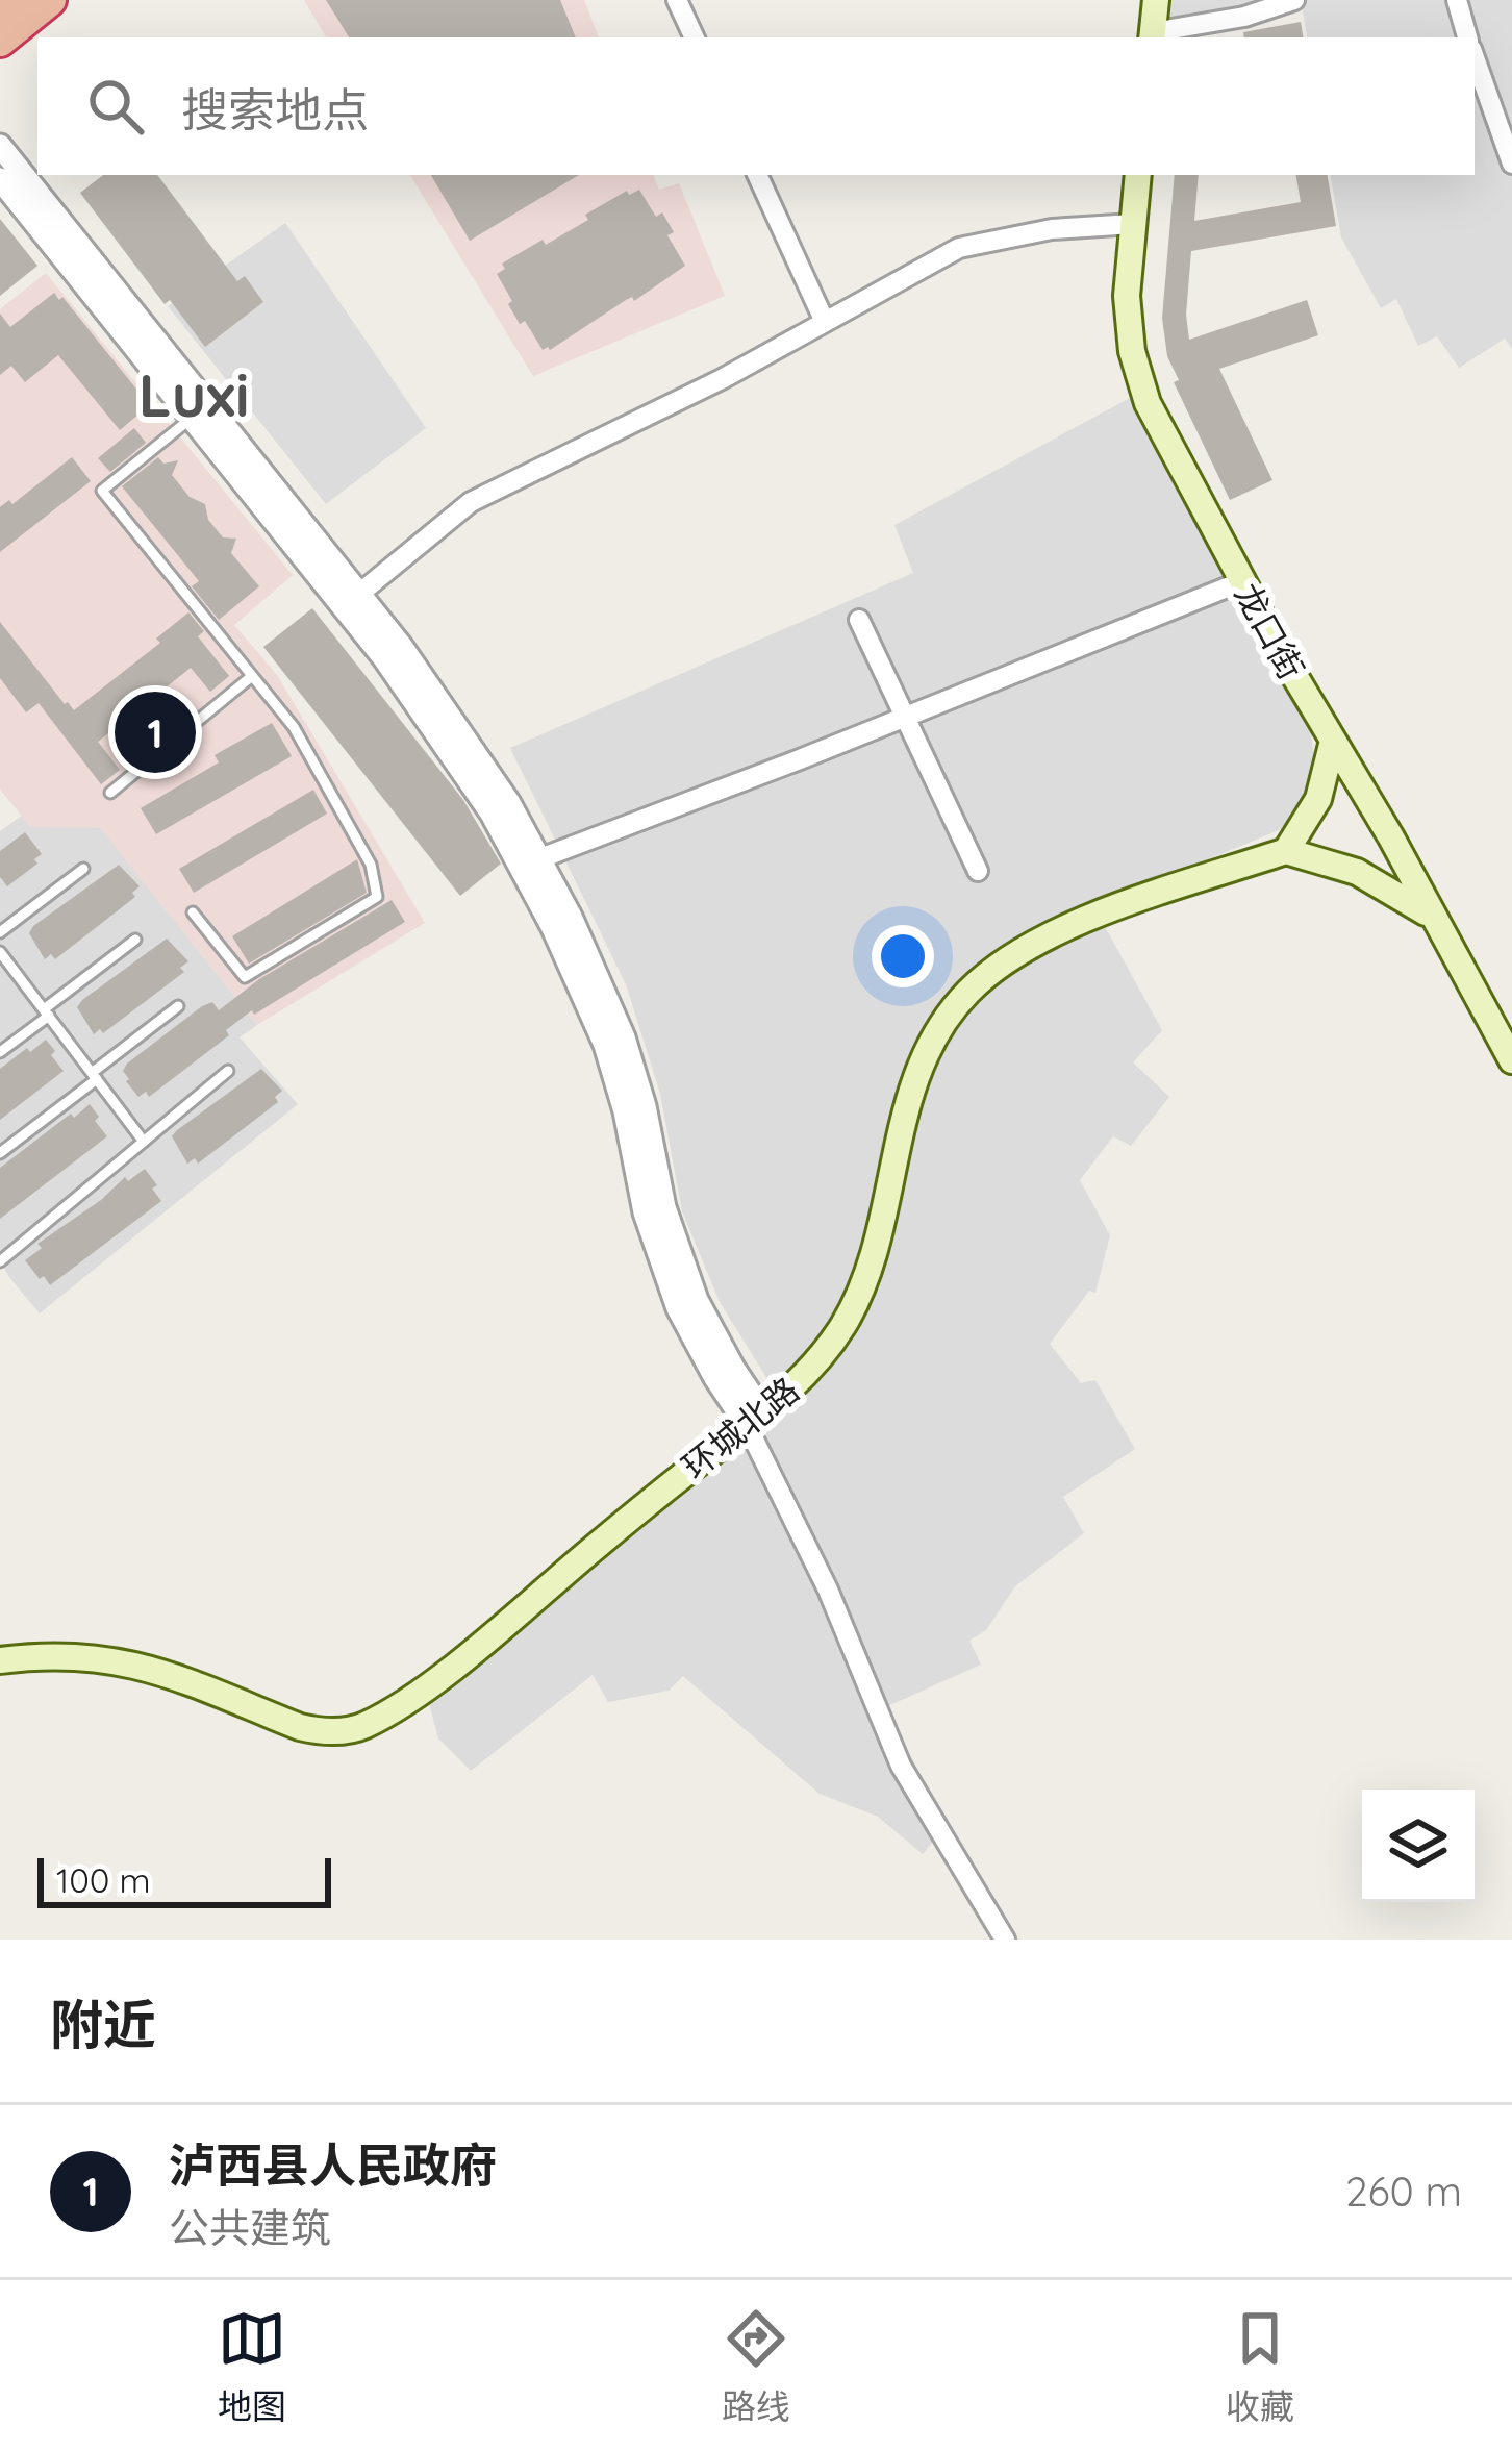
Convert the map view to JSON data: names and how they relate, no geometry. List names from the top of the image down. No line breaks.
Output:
{"streets":{"main road":["龙口街","环城北路"]},"districts":["Luxi"],"scale_bar":"100 m","page":{"search":"搜索地点","pins":"1","scale":"100 m","heading":"附近","list":[{"mark":"1","name":"泸西县人民政府","note":"公共建筑","value":"260 m"}],"nav":["地图","路线","收藏"]}}
